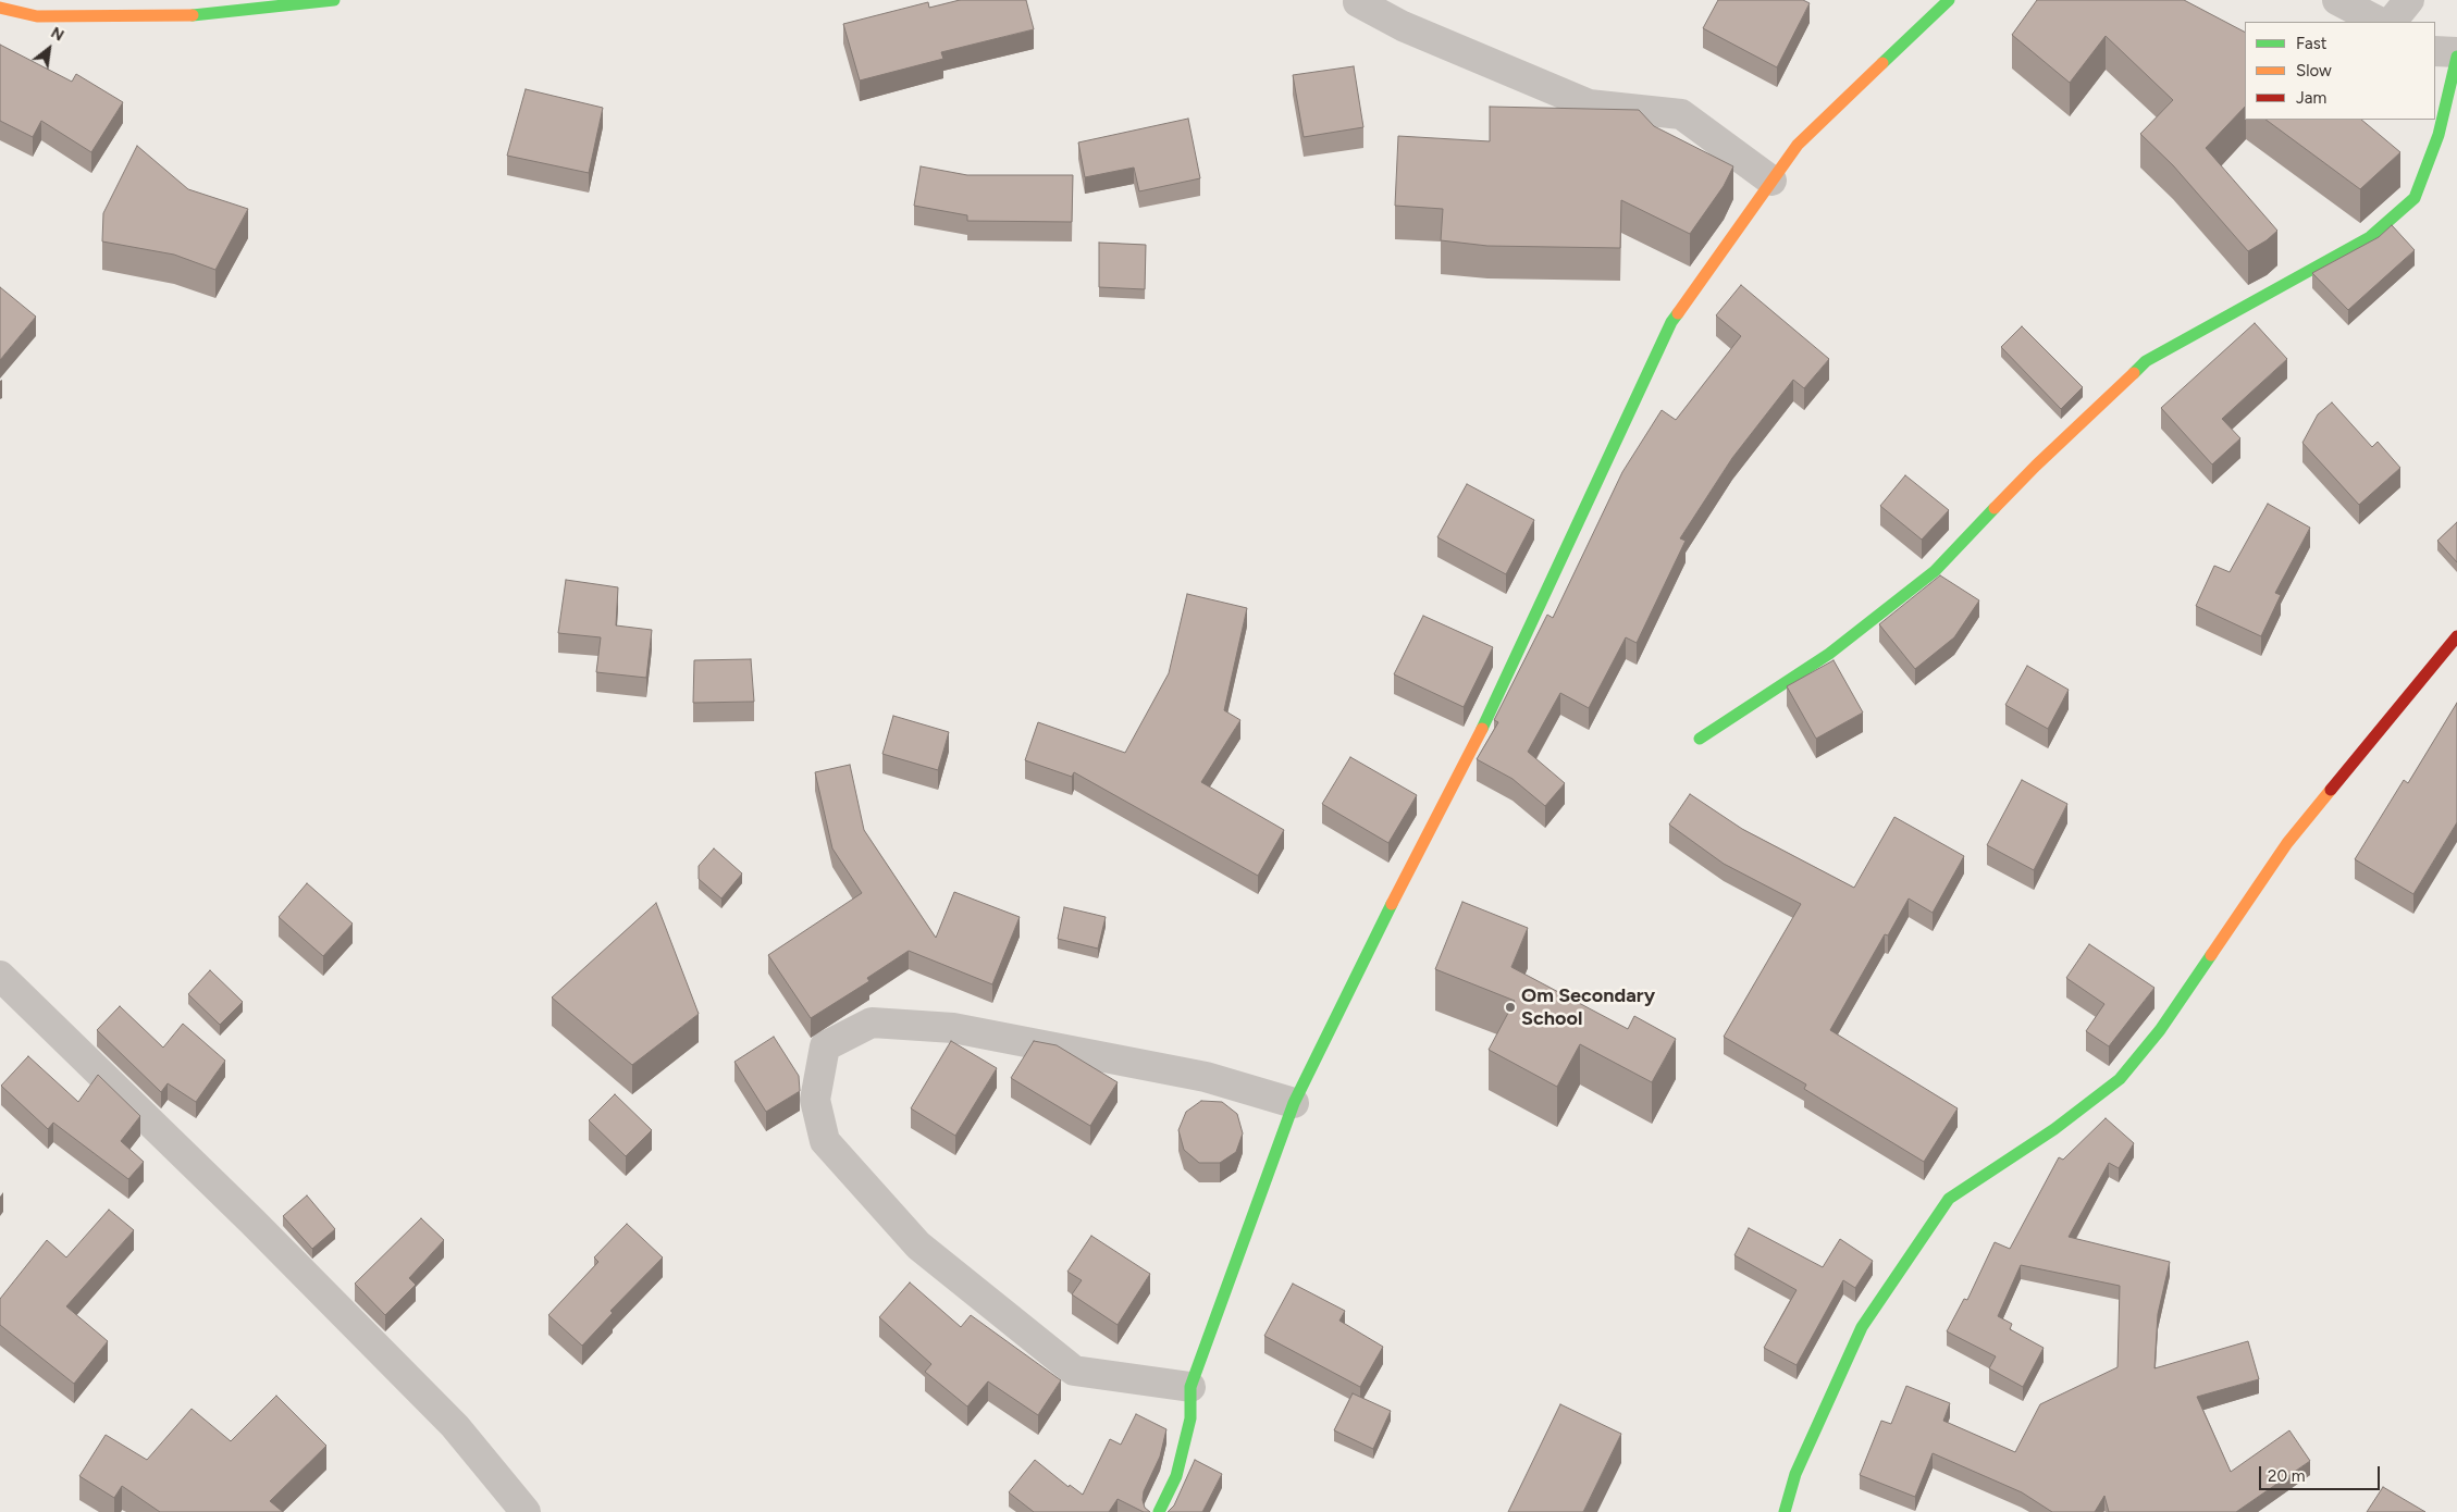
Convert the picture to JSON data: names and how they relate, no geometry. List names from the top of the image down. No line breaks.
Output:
{"places":["Om Secondary School"],"legend":["Fast","Slow","Jam"],"scale_bar":"20 m","north":"top right"}
